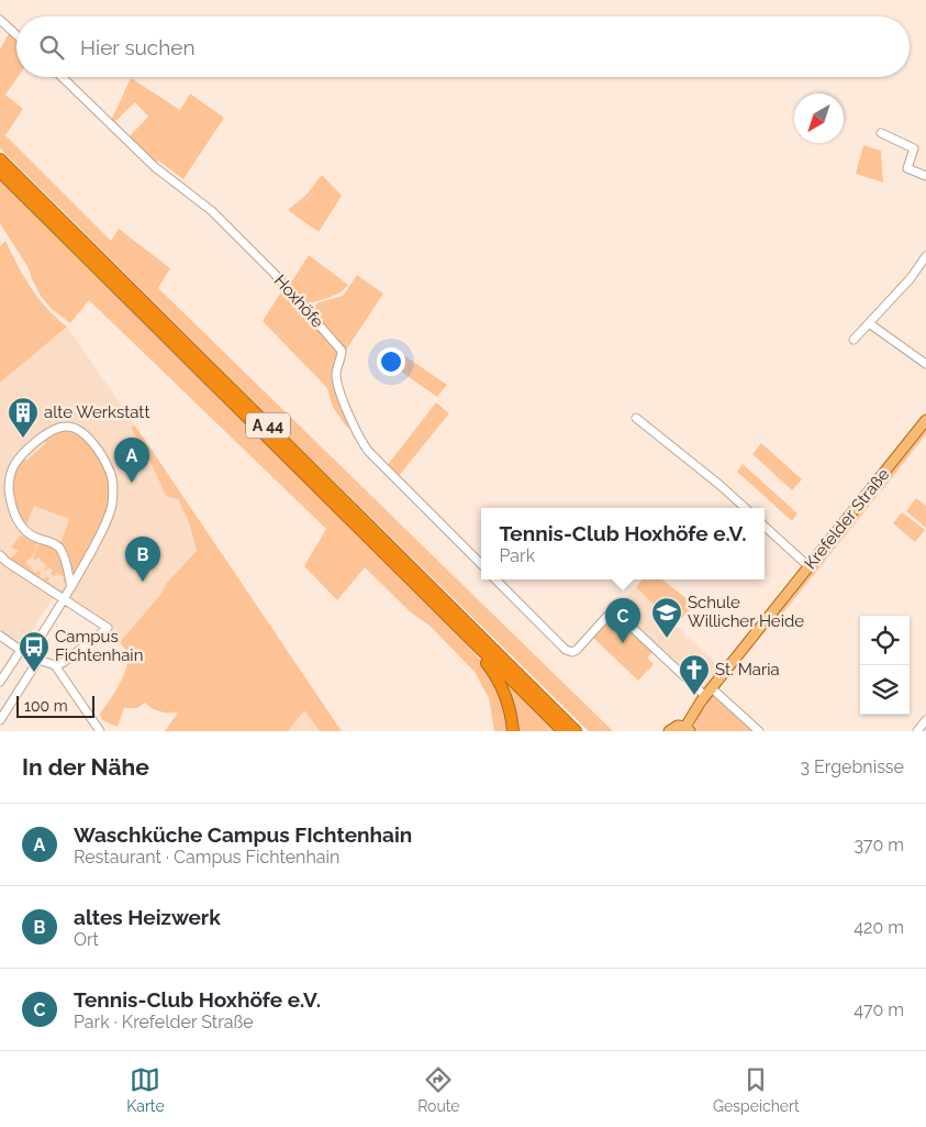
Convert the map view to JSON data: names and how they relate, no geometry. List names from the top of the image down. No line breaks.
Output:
{"streets":{"highway":["A 44"],"main road":["Krefelder Straße"],"street":["Hoxhöfe"]},"places":{"building":["alte Werkstatt"],"school or university":["Schule Willicher Heide"],"bus stop":["Campus Fichtenhain"],"church":["St. Maria"]},"scale_bar":"100 m","north":"bottom left","page":{"search":"Hier suchen","pins":["A","B","C"],"popup":["Tennis-Club Hoxhöfe e.V.","Park"],"scale":"100 m","heading":["In der Nähe","3 Ergebnisse"],"list":[{"mark":"A","name":"Waschküche Campus FIchtenhain","note":"Restaurant · Campus Fichtenhain","value":"370 m"},{"mark":"B","name":"altes Heizwerk","note":"Ort","value":"420 m"},{"mark":"C","name":"Tennis-Club Hoxhöfe e.V.","note":"Park · Krefelder Straße","value":"470 m"}],"nav":["Karte","Route","Gespeichert"]}}
